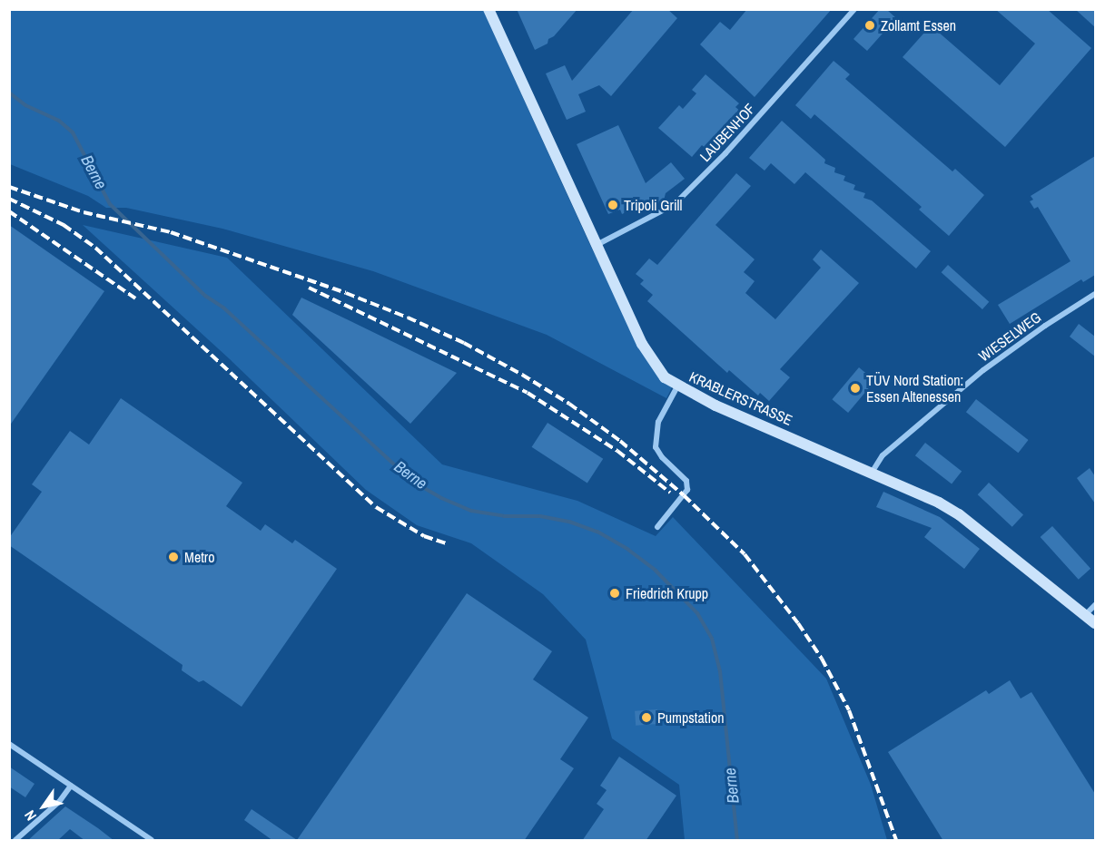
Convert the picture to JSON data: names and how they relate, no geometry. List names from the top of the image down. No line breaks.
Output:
{"streets":{"street":["LAUBENHOF","WIESELWEG","KRABLERSTRASSE"]},"crossings":[["LAUBENHOF","KRABLERSTRASSE"],["WIESELWEG","KRABLERSTRASSE"]],"water":["Berne"],"places":["Zollamt Essen","Tripoli Grill","TÜV Nord Station: Essen Altenessen","Metro","Friedrich Krupp","Pumpstation"],"north":"bottom left"}
